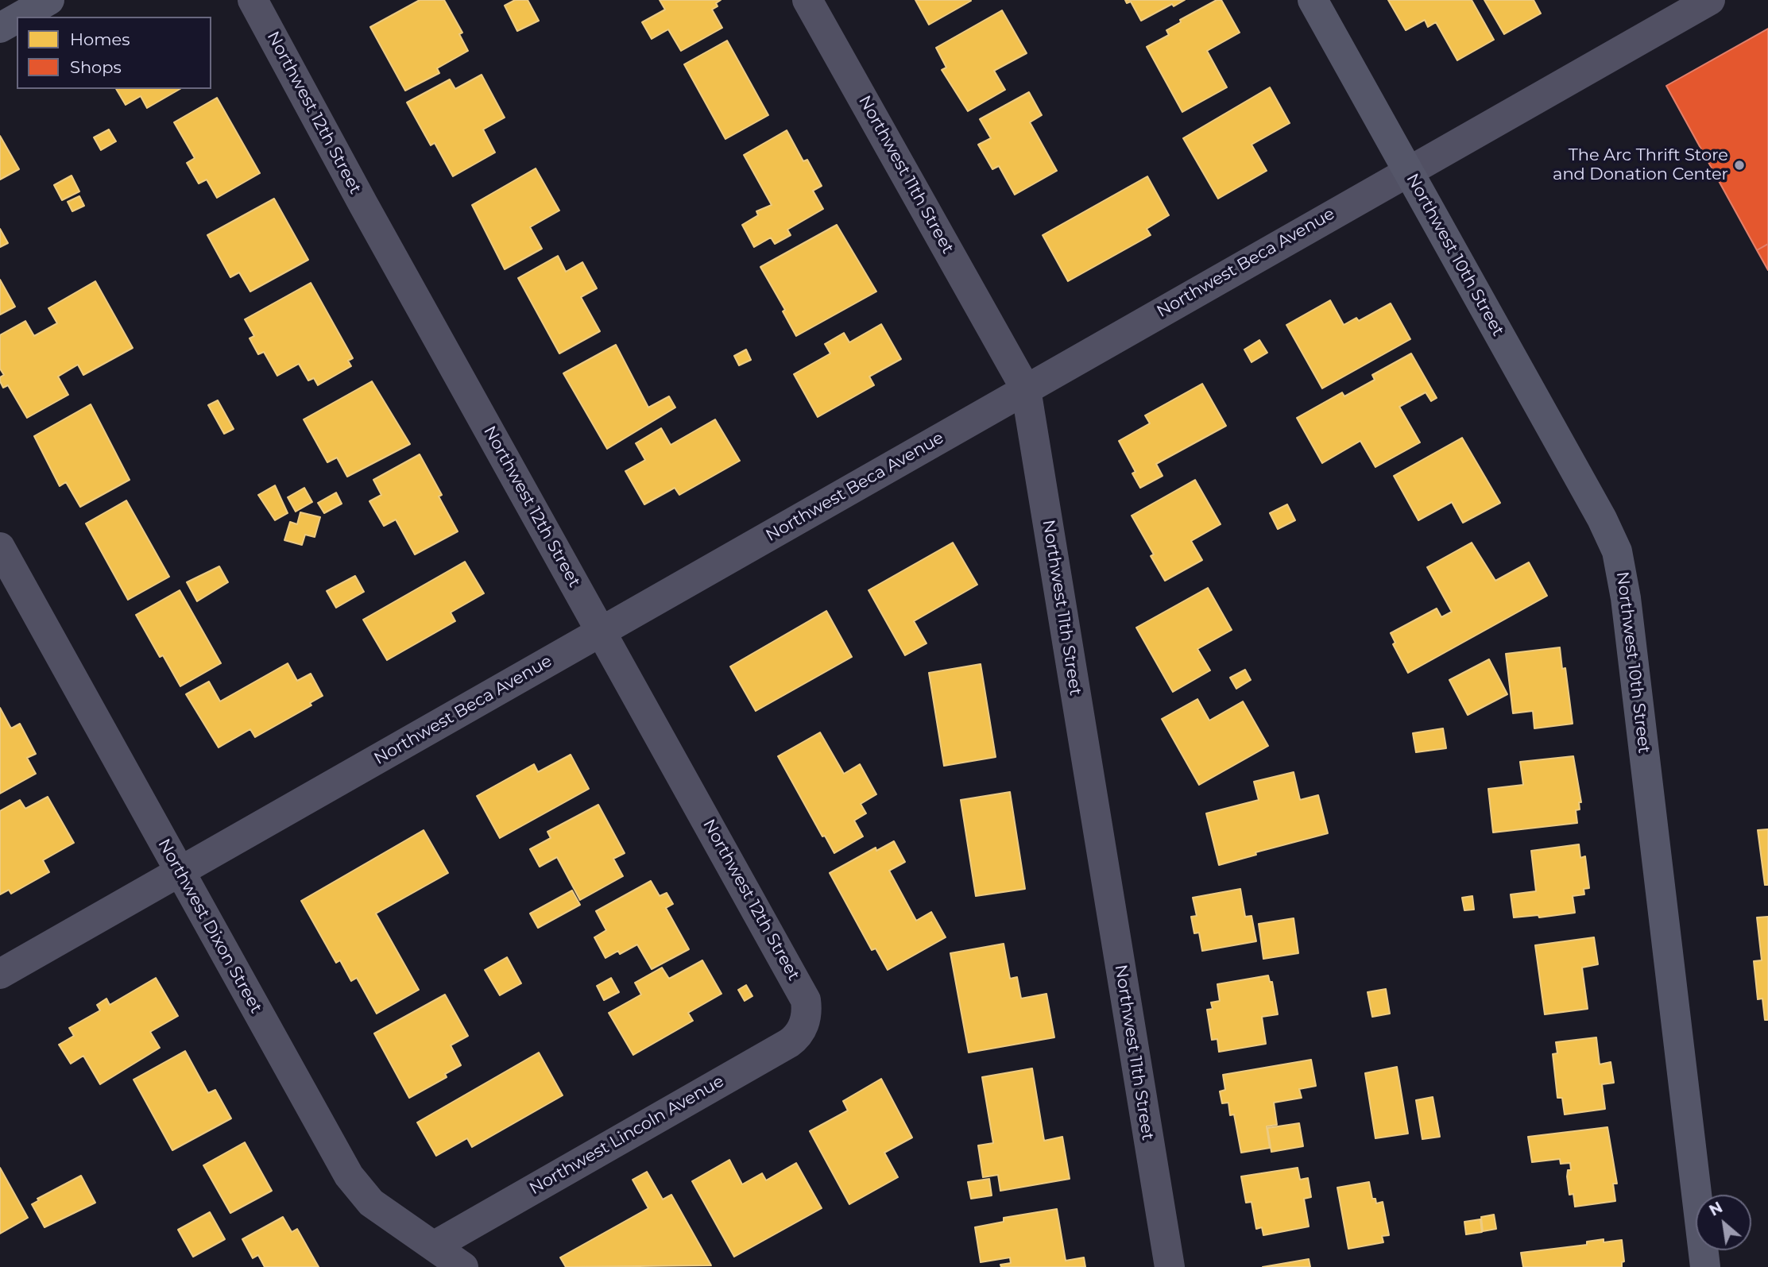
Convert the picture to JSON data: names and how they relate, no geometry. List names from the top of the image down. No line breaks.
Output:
{"streets":{"street":["Northwest 12th Street","Northwest 11th Street","Northwest 10th Street","Northwest Beca Avenue","Northwest Dixon Street","Northwest Lincoln Avenue"]},"crossings":[["Northwest 12th Street","Northwest Beca Avenue"],["Northwest 12th Street","Northwest Lincoln Avenue"],["Northwest 11th Street","Northwest Beca Avenue"],["Northwest 10th Street","Northwest Beca Avenue"],["Northwest Beca Avenue","Northwest Dixon Street"],["Northwest Dixon Street","Northwest Lincoln Avenue"]],"places":["The Arc Thrift Store and Donation Center"],"legend":["Homes","Shops"],"north":"top left"}
